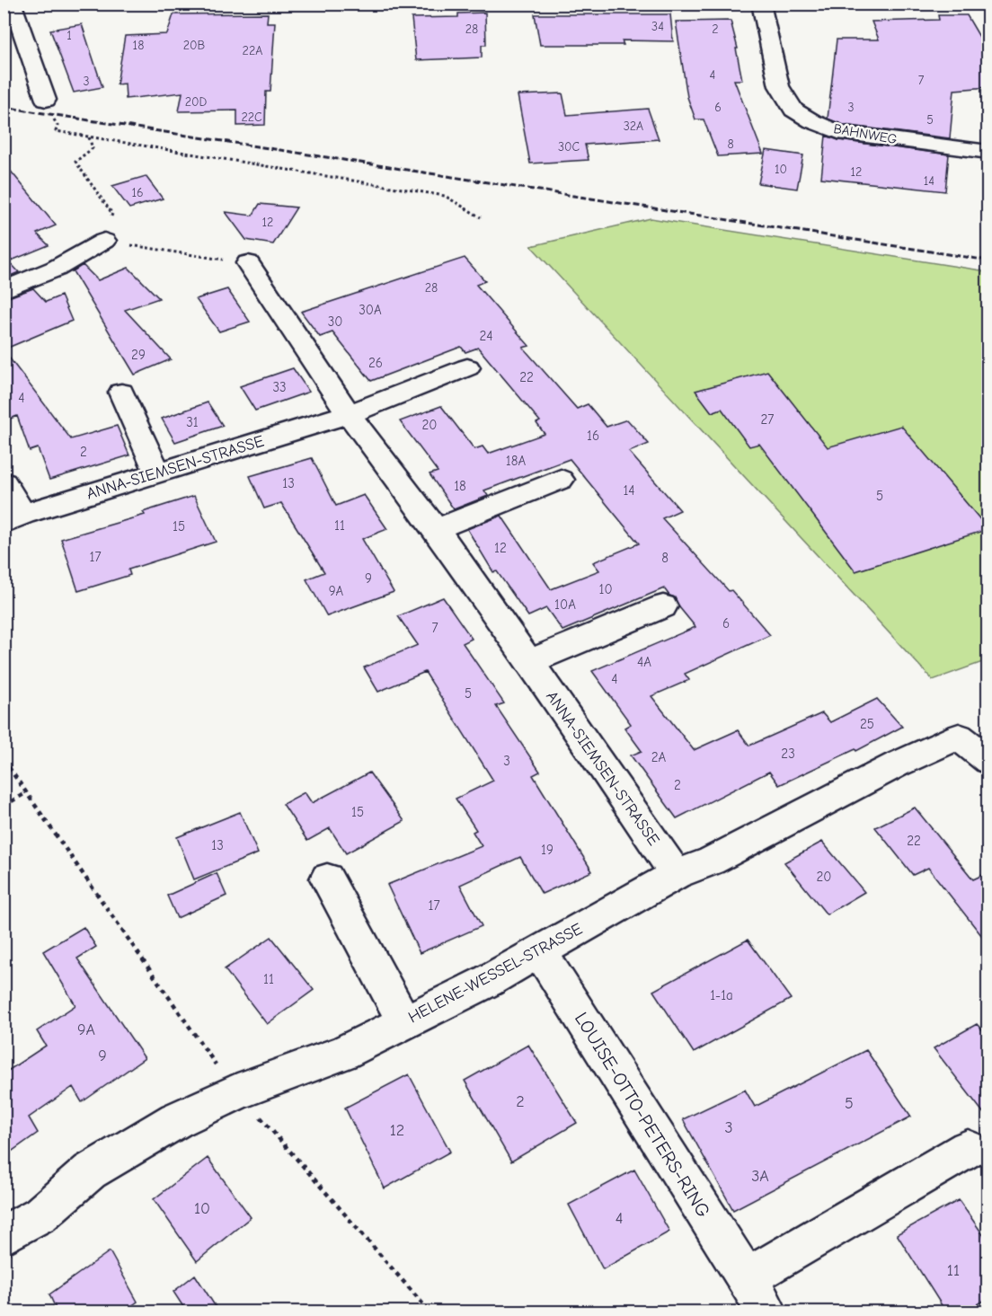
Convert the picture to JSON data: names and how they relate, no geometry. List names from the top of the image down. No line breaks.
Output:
{"streets":{"street":["BAHNWEG","ANNA-SIEMSEN-STRASSE","HELENE-WESSEL-STRASSE","LOUISE-OTTO-PETERS-RING"]},"crossings":[["ANNA-SIEMSEN-STRASSE","HELENE-WESSEL-STRASSE"],["HELENE-WESSEL-STRASSE","LOUISE-OTTO-PETERS-RING"]],"house_numbers":["34","28","2","1","18","20B","22A","4","7","3","20D","6","3","22C","5","32A","8","30C","10","12","14","16","12","28","30A","30","24","29","26","22","33","4","27","31","20","16","2","18A","13","18","14","5","11","15","12","17","8","9","10","9A","10A","6","7","4A","4","5","25","23","2A","3","2","15","22","13","19","20","17","11","1-1a","9A","9","2","5","3","12","3A","10","4","11"]}
